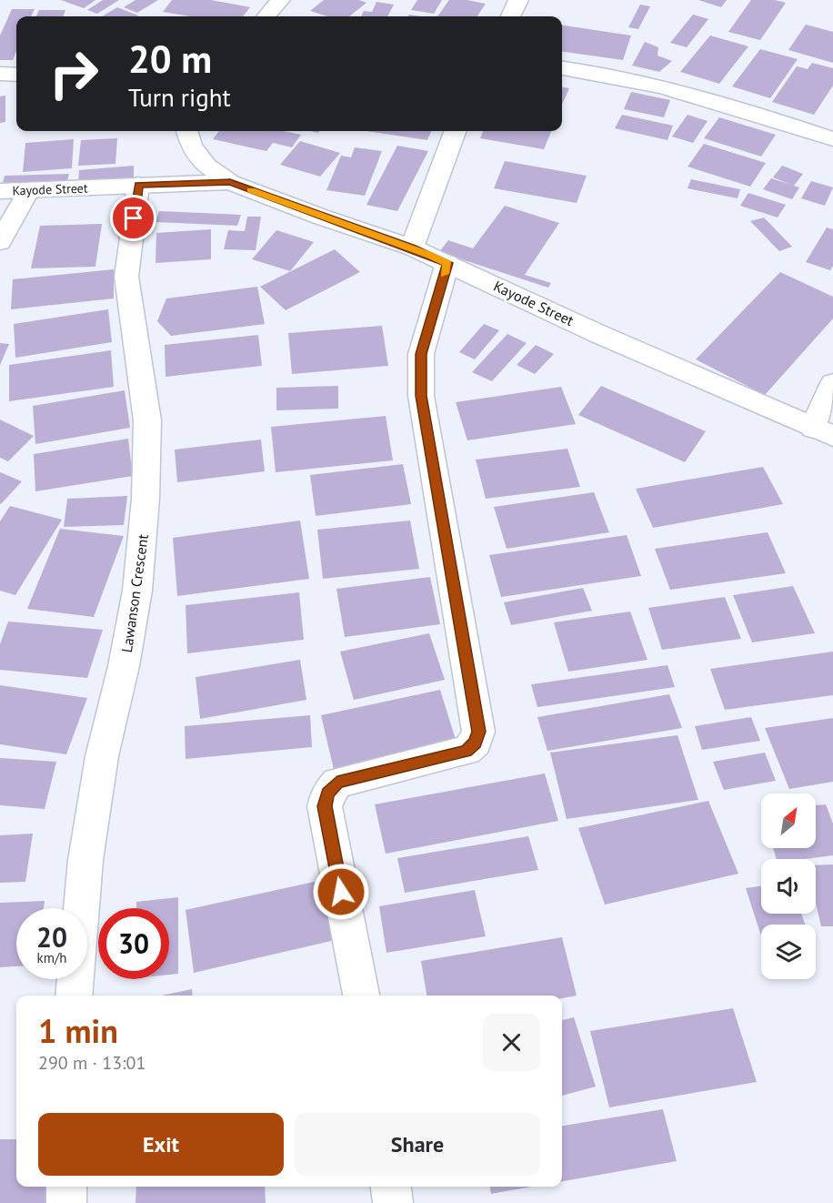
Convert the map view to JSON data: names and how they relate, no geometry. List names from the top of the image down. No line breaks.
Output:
{"streets":{"street":["Kayode Street","Lawanson Crescent"]},"crossings":[["Kayode Street","Lawanson Crescent"]],"north":"top right","page":{"turn":["20 m","Turn right"],"speed":"20 km/h","limit":"30","heading":["1 min","290 m · 13:01"],"buttons":["Exit","Share"]}}
